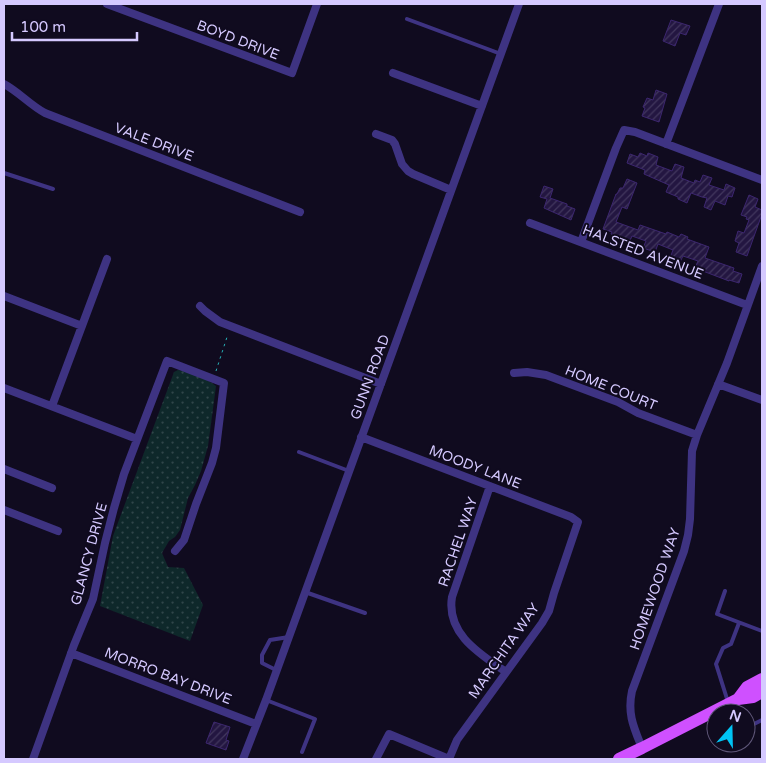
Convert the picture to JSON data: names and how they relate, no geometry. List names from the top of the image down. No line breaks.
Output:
{"streets":{"street":["BOYD DRIVE","VALE DRIVE","HALSTED AVENUE","GUNN ROAD","HOME COURT","MOODY LANE","RACHEL WAY","GLANCY DRIVE","HOMEWOOD WAY","MARCHITA WAY","MORRO BAY DRIVE"]},"crossings":[["HALSTED AVENUE","HOMEWOOD WAY"],["GUNN ROAD","MOODY LANE"],["GUNN ROAD","MORRO BAY DRIVE"],["HOME COURT","HOMEWOOD WAY"],["MOODY LANE","RACHEL WAY"],["MOODY LANE","MARCHITA WAY"],["RACHEL WAY","MARCHITA WAY"],["GLANCY DRIVE","MORRO BAY DRIVE"]],"scale_bar":"100 m","north":"top"}
